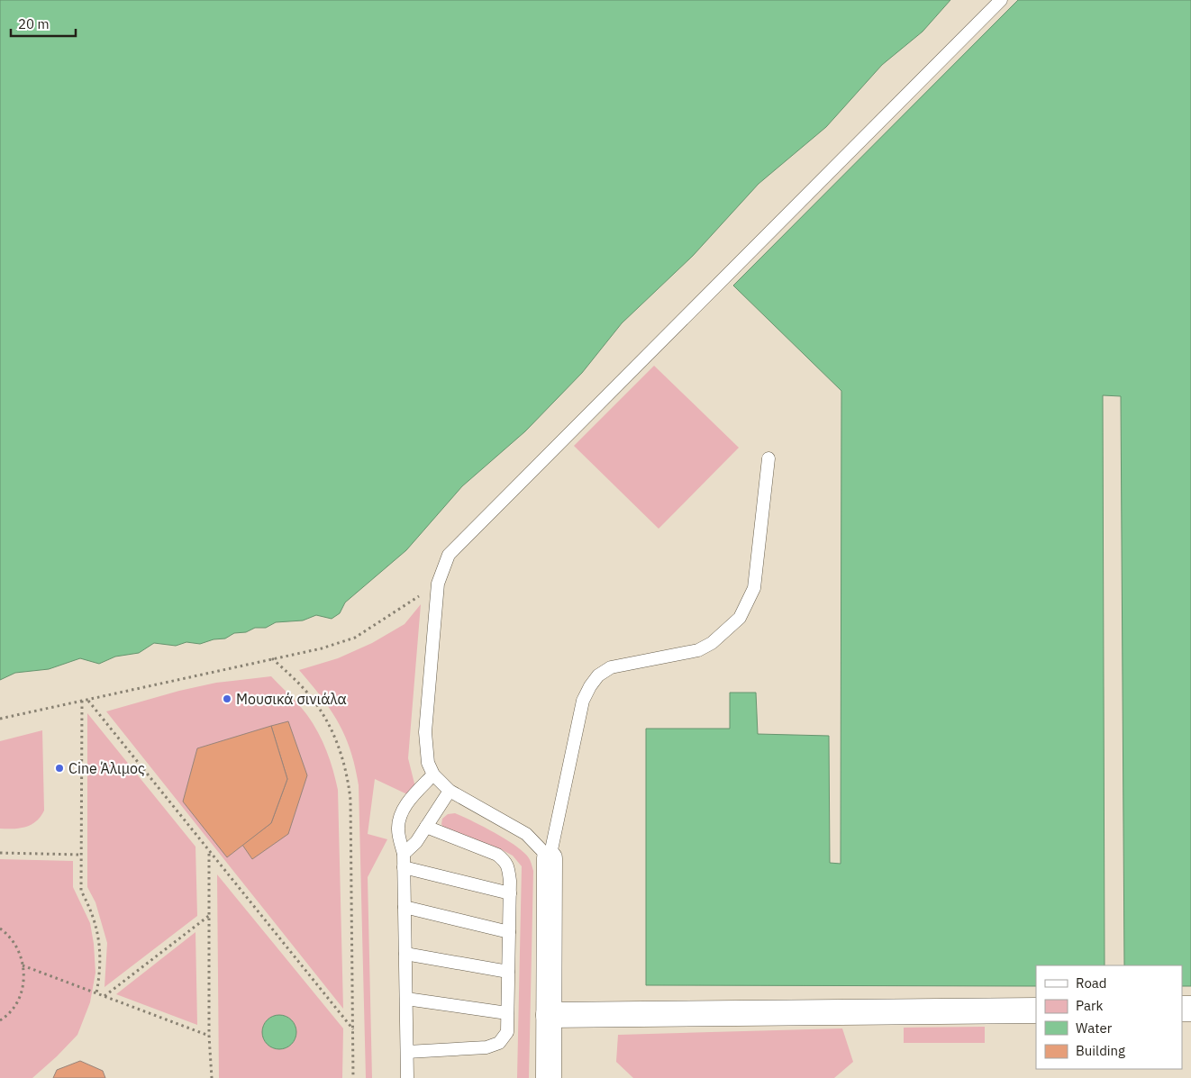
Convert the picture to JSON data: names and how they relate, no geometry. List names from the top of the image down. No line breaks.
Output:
{"places":["Μουσικά σινιάλα","Cine Άλιμος"],"legend":["Road","Park","Water","Building"],"scale_bar":"20 m"}
